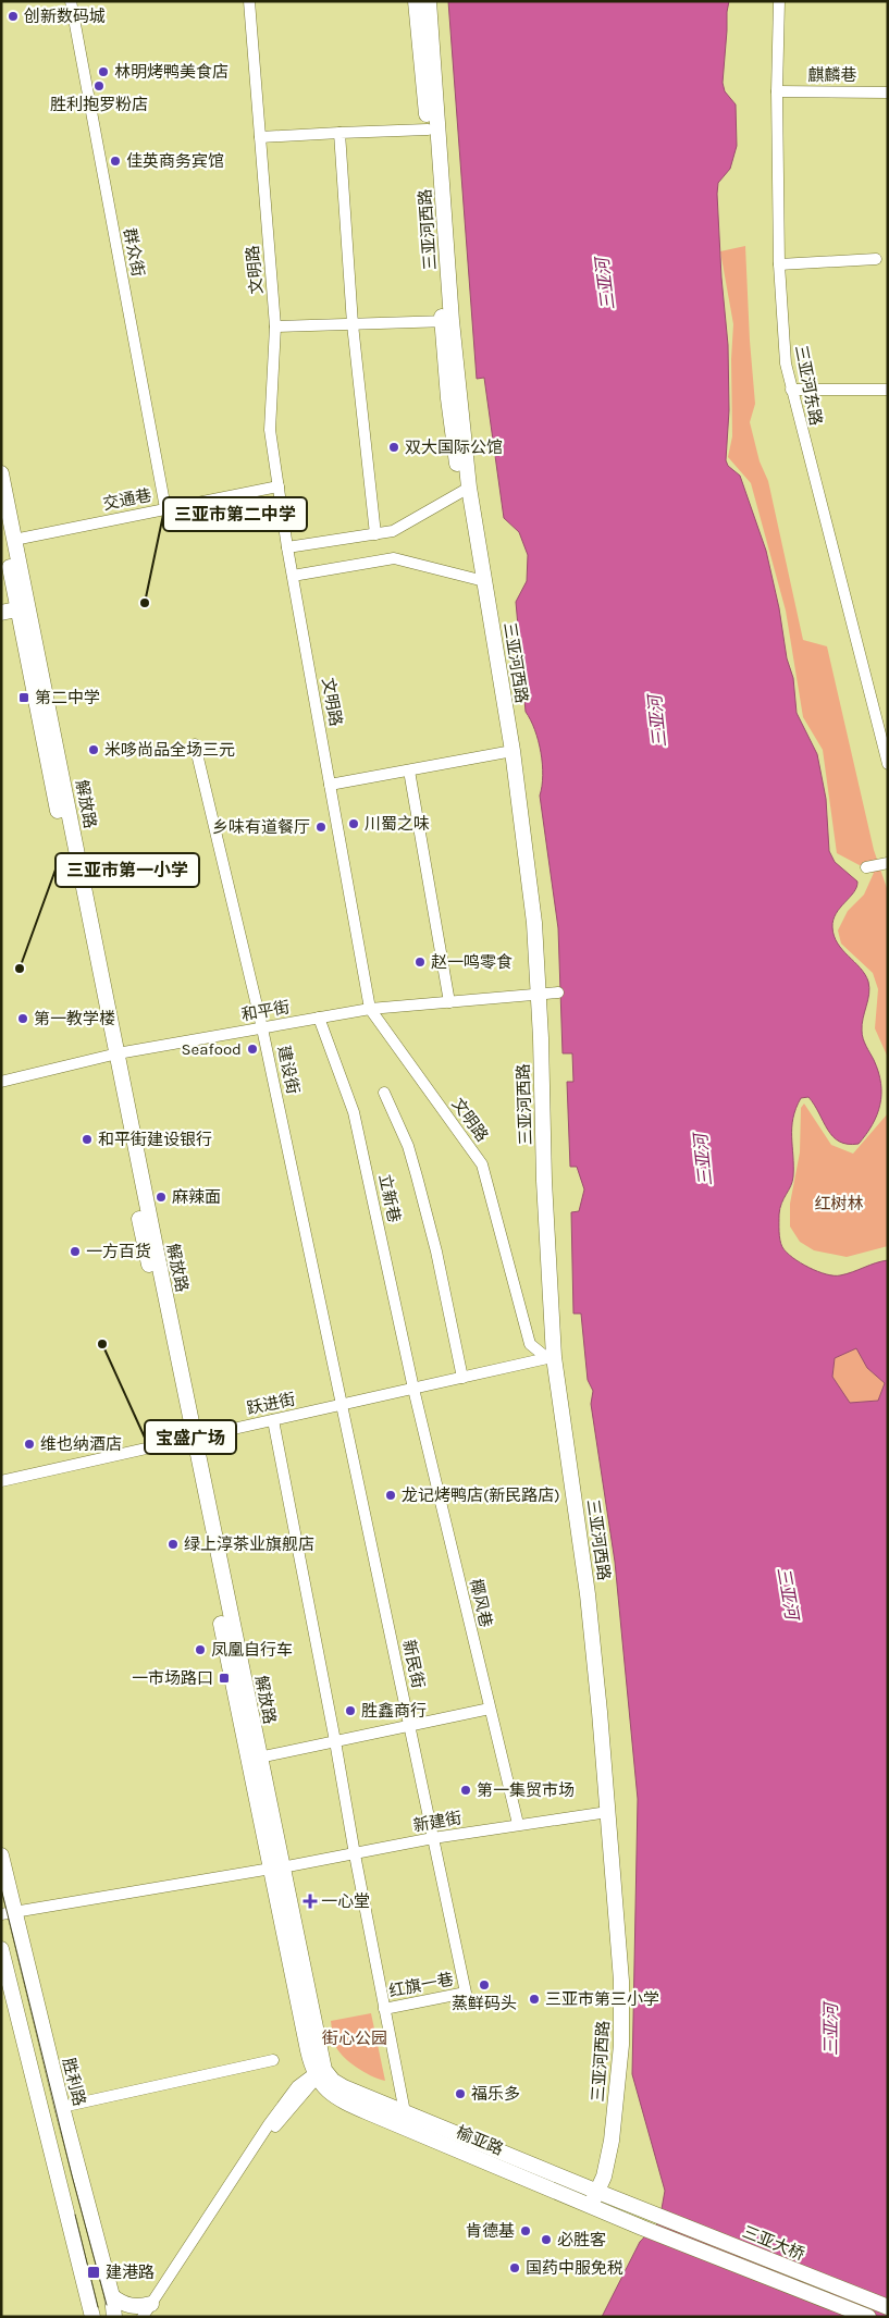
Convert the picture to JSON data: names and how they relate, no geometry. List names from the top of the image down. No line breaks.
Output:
{"streets":{"main road":["三亚河西路","解放路","胜利路","榆亚路","三亚大桥"],"street":["麒麟巷","群众街","文明路","三亚河东路","交通巷","和平街","建设街","立新巷","跃进街","椰风巷","新民街","新建街","红旗一巷"]},"crossings":[["麒麟巷","三亚河东路"],["三亚河西路","文明路"],["三亚河西路","和平街"],["三亚河西路","跃进街"],["三亚河西路","新建街"],["三亚河西路","榆亚路"],["群众街","交通巷"],["文明路","交通巷"],["文明路","和平街"],["文明路","跃进街"],["交通巷","解放路"],["解放路","和平街"],["解放路","跃进街"],["解放路","新建街"],["解放路","榆亚路"],["和平街","建设街"],["和平街","立新巷"],["建设街","跃进街"],["建设街","新民街"],["立新巷","跃进街"],["立新巷","椰风巷"],["跃进街","椰风巷"],["跃进街","新民街"],["椰风巷","新建街"],["新民街","新建街"],["新民街","红旗一巷"],["新建街","胜利路"],["榆亚路","三亚大桥"]],"water":["三亚河"],"parks":["红树林","街心公园"],"places":{"other":["创新数码城","林明烤鸭美食店","胜利抱罗粉店","佳英商务宾馆","双大国际公馆","三亚市第二中学","米哆尚品全场三元","川蜀之味","乡味有道餐厅","赵一鸣零食","三亚市第一小学","第一教学楼","Seafood","和平街建设银行","麻辣面","一方百货","宝盛广场","维也纳酒店","龙记烤鸭店(新民路店)","绿上淳茶业旗舰店","凤凰自行车","胜鑫商行","第一集贸市场","蒸鲜码头","三亚市第三小学","福乐多","肯德基","必胜客","国药中服免税"],"transit":["第二中学","一市场路口","建港路"],"health":["一心堂"]}}
